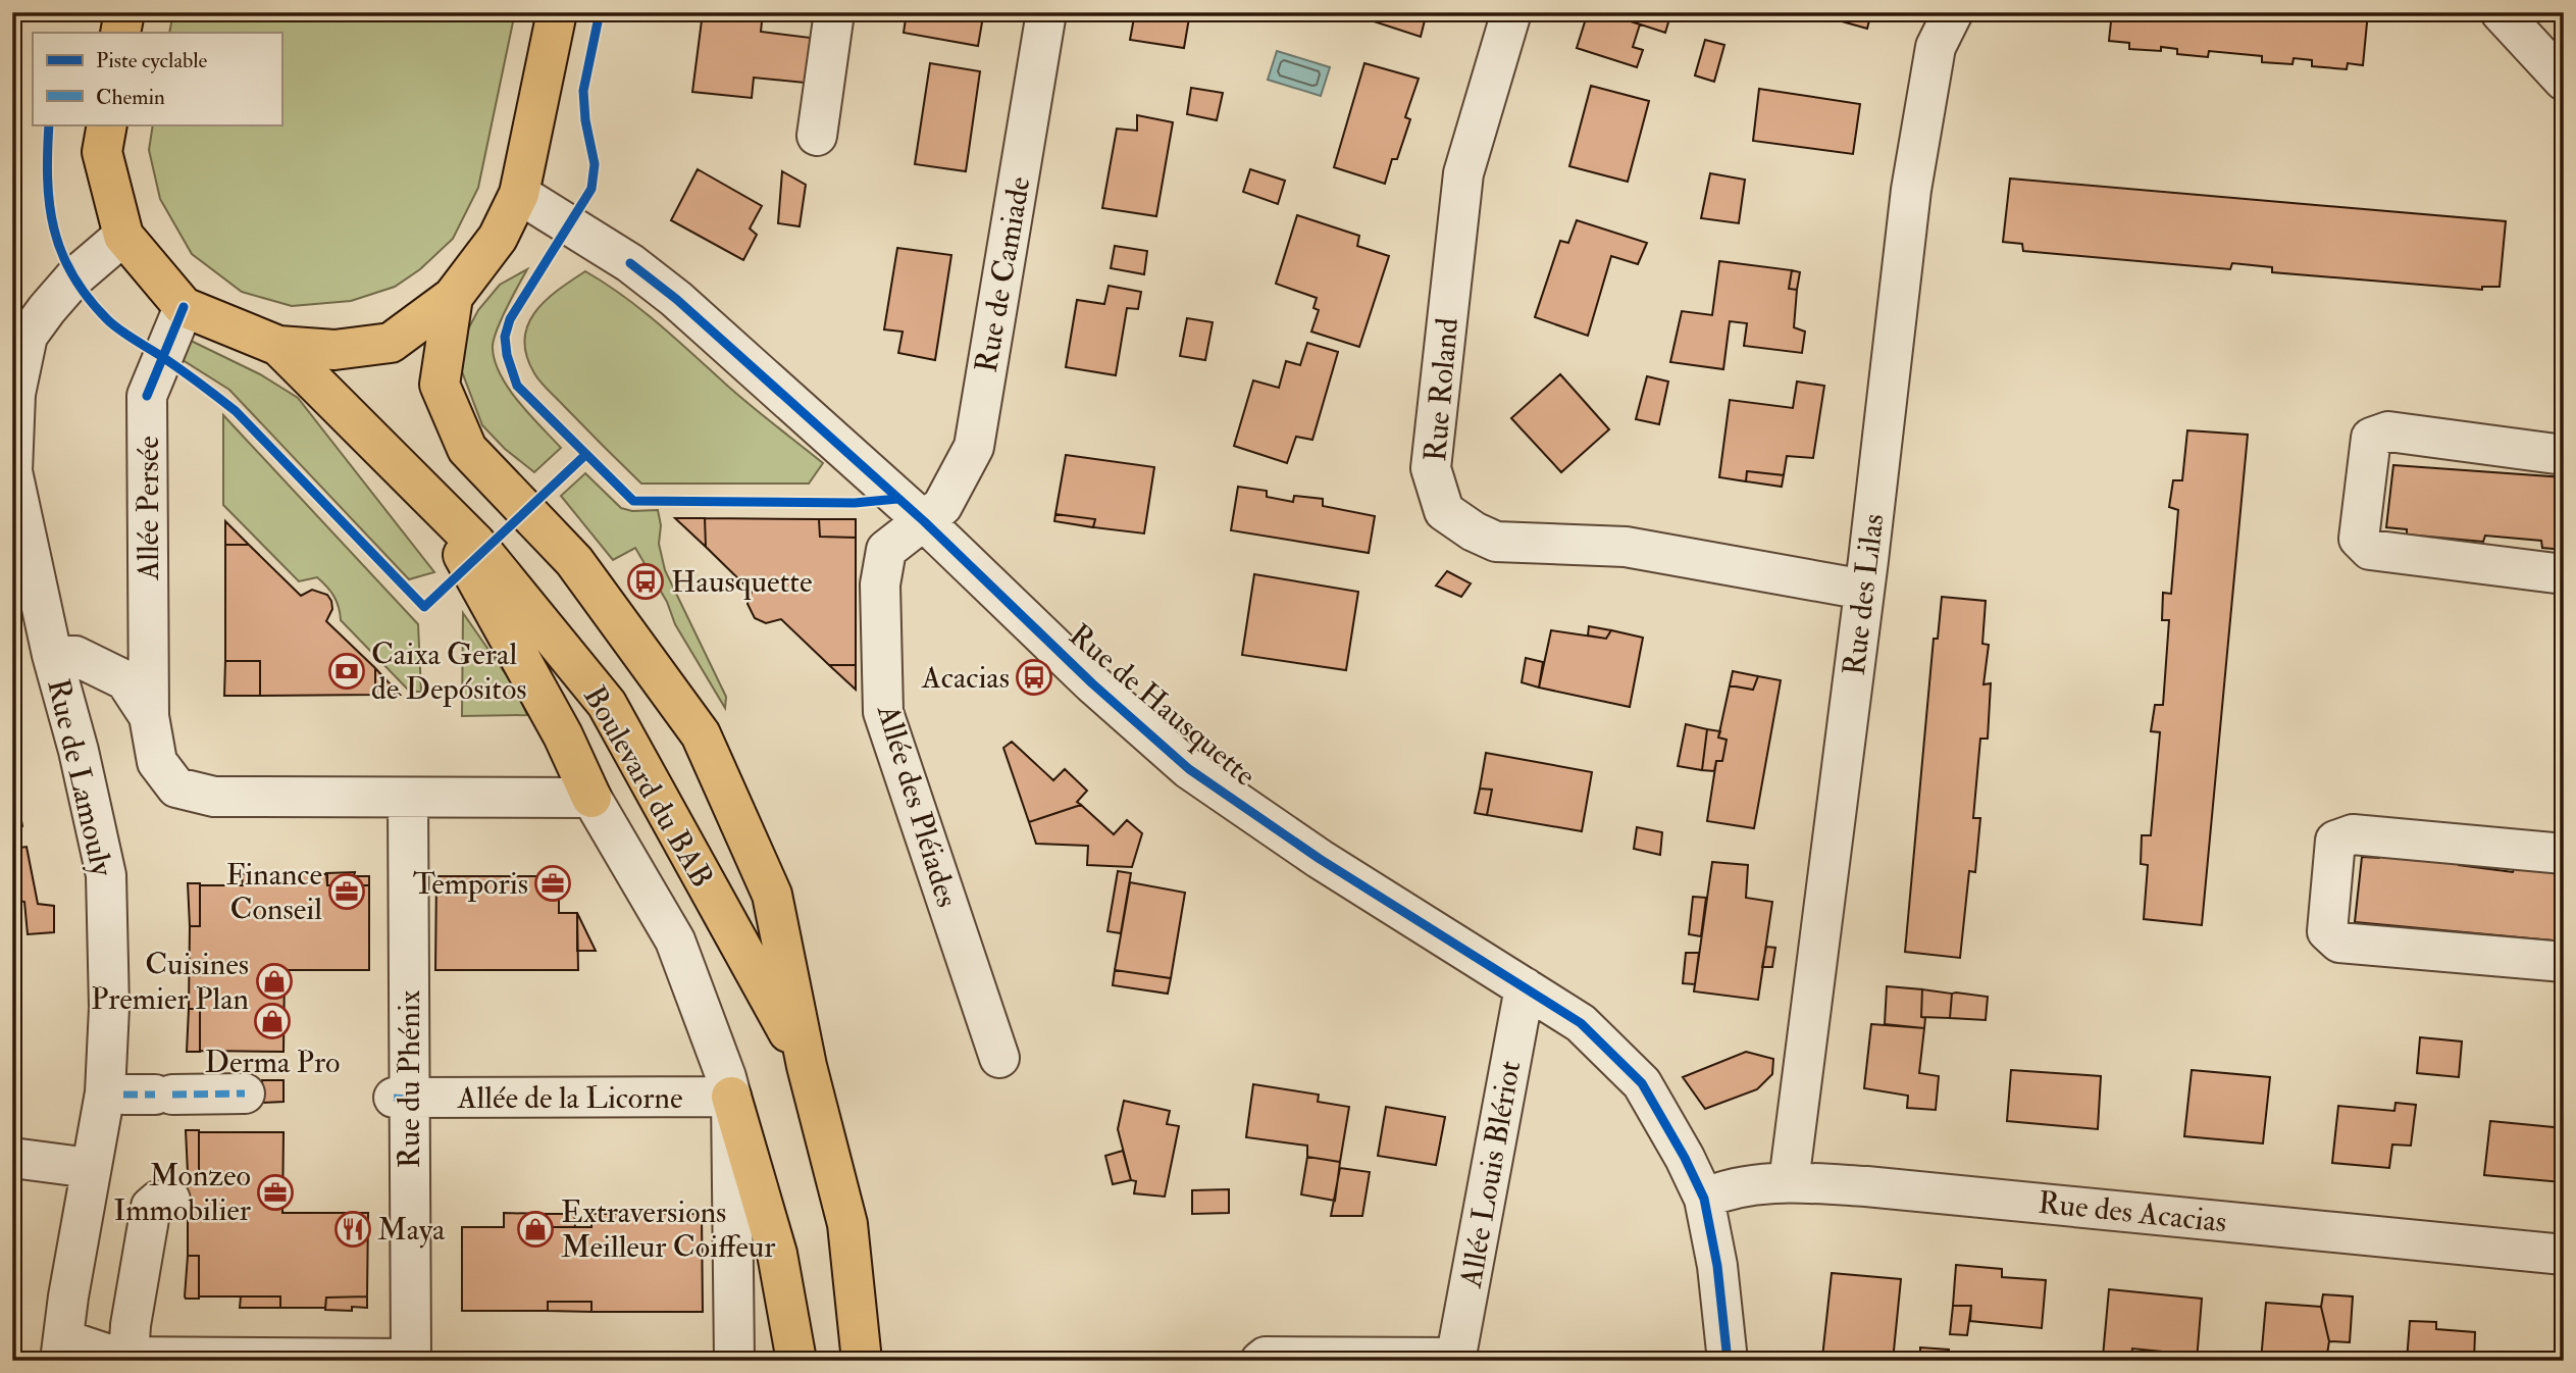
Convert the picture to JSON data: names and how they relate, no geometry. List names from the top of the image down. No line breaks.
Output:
{"streets":{"main road":["Boulevard du BAB"],"street":["Rue de Camiade","Rue Roland","Allée Persée","Rue des Lilas","Rue de Hausquette","Rue de Lamouly","Allée des Pléiades","Rue du Phénix","Allée de la Licorne","Allée Louis Blériot","Rue des Acacias"]},"crossings":[["Rue de Camiade","Rue de Hausquette"],["Rue de Camiade","Allée des Pléiades"],["Rue Roland","Rue des Lilas"],["Rue des Lilas","Rue des Acacias"],["Rue de Hausquette","Allée des Pléiades"],["Rue de Hausquette","Allée Louis Blériot"],["Rue de Hausquette","Rue des Acacias"],["Rue du Phénix","Allée de la Licorne"]],"places":{"bus stop":["Hausquette","Acacias"],"bank":["Caixa Geral de Depósitos"],"office":["Temporis","Finance Conseil","Monzeo Immobilier"],"shop":["Cuisines Premier Plan","Derma Pro","Extraversions Meilleur Coiffeur"],"restaurant":["Maya"]},"legend":["Piste cyclable","Chemin"]}
